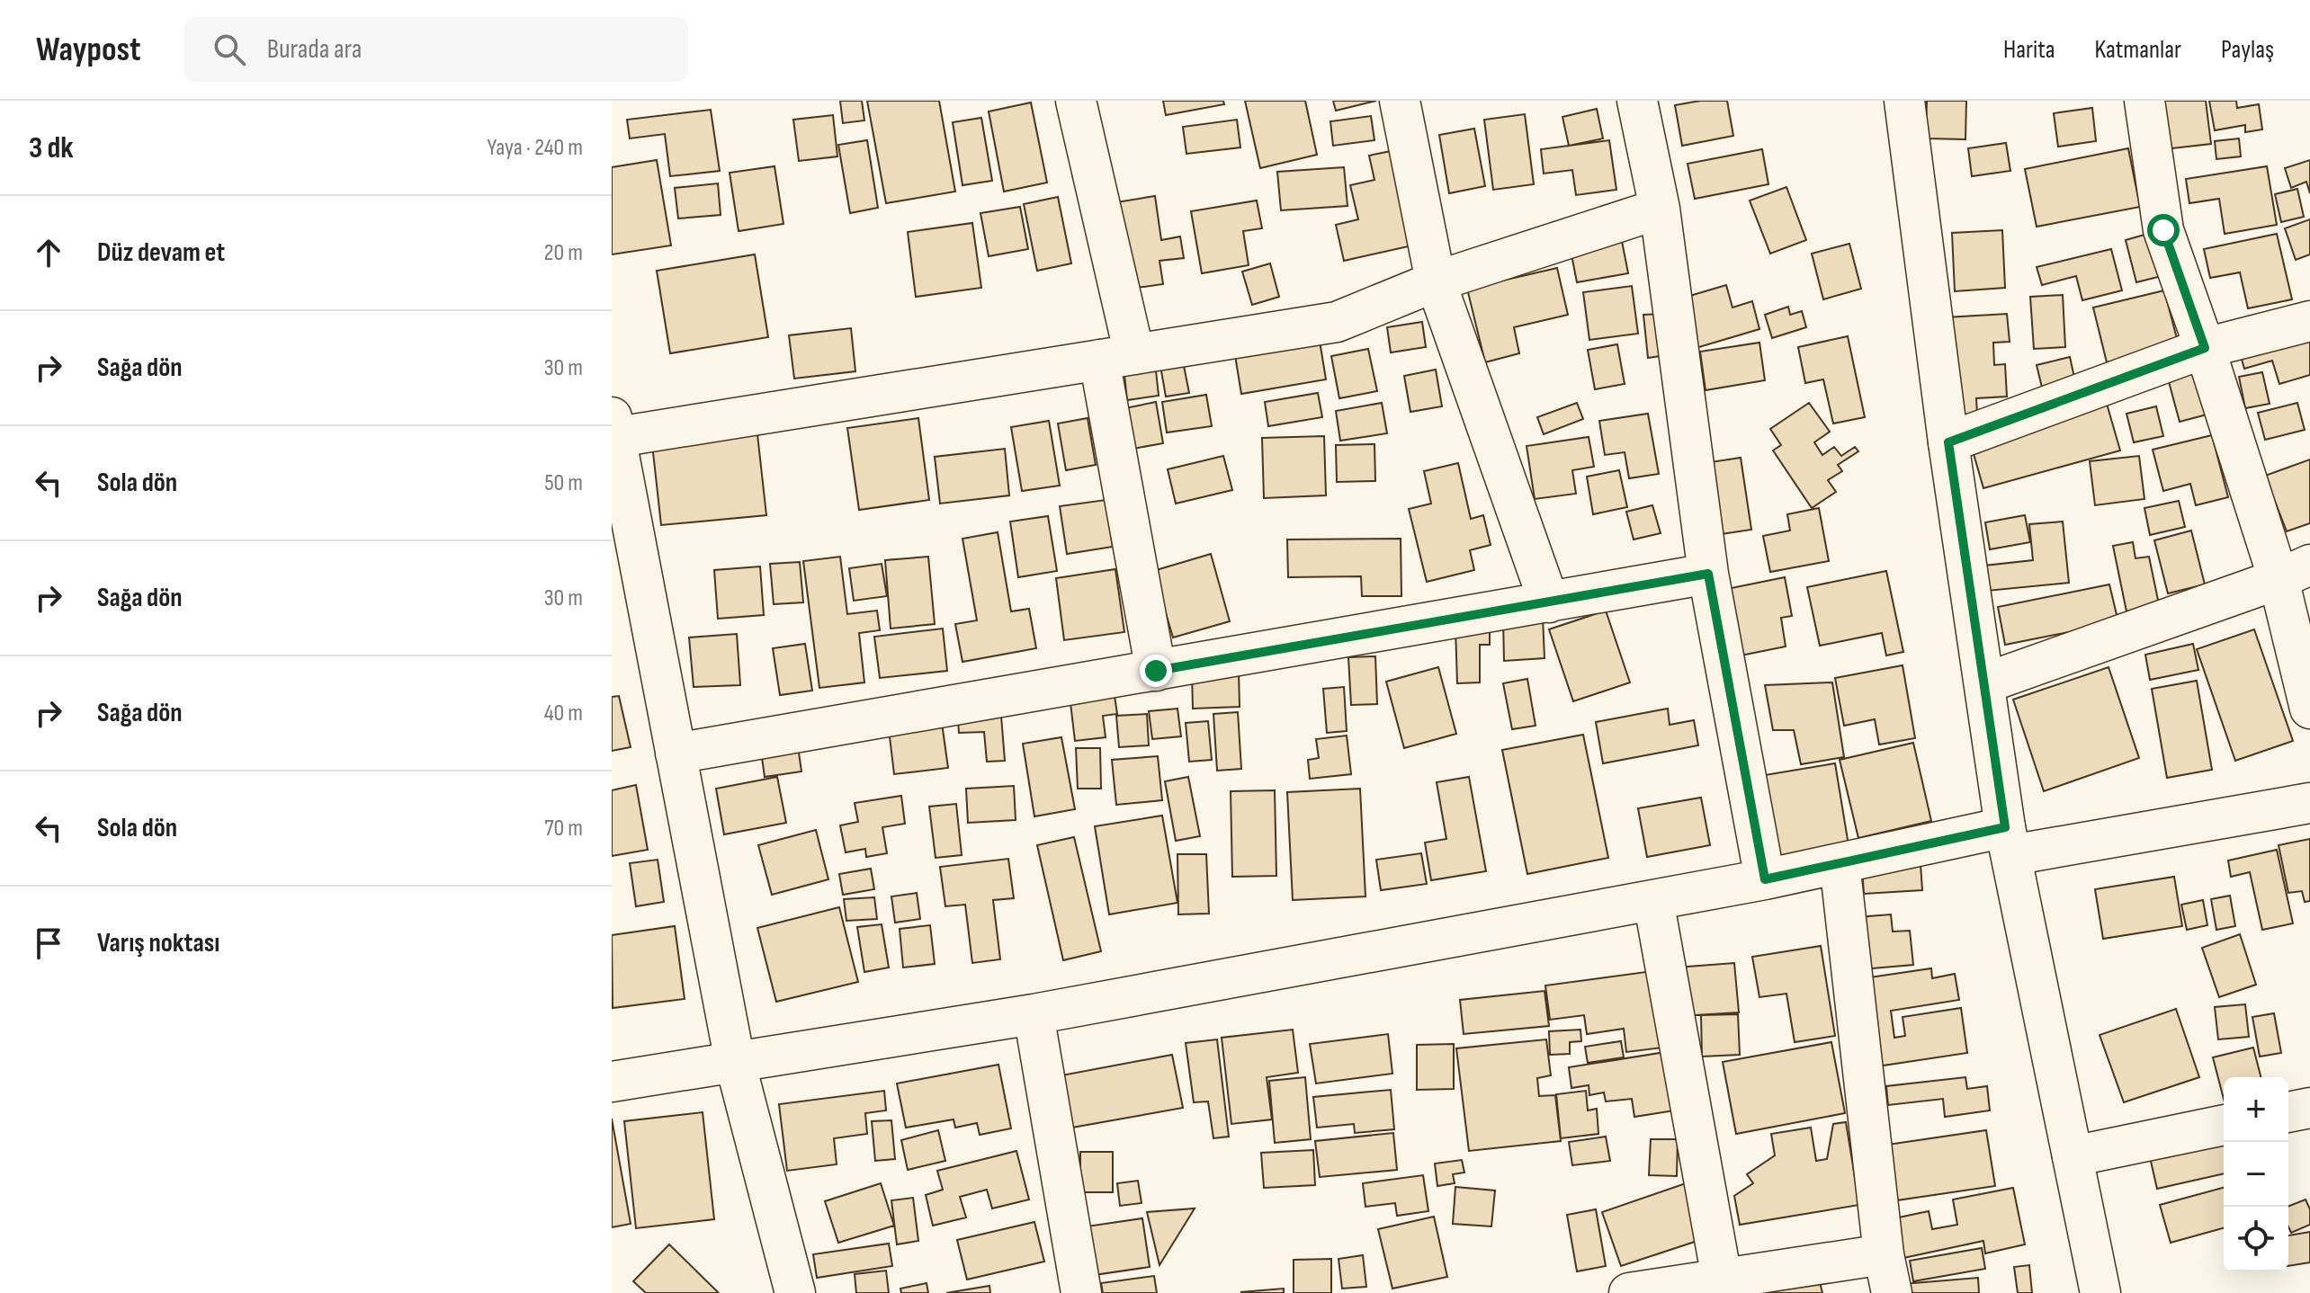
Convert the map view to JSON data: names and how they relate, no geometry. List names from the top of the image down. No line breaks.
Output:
{"page":{"header":"Waypost","search":"Burada ara","nav":["Harita","Katmanlar","Paylaş"],"heading":["3 dk","Yaya · 240 m"],"list":[["Düz devam et","20 m"],["Sağa dön","30 m"],["Sola dön","50 m"],["Sağa dön","30 m"],["Sağa dön","40 m"],["Sola dön","70 m"],"Varış noktası"],"map_buttons":["+","−"]}}
